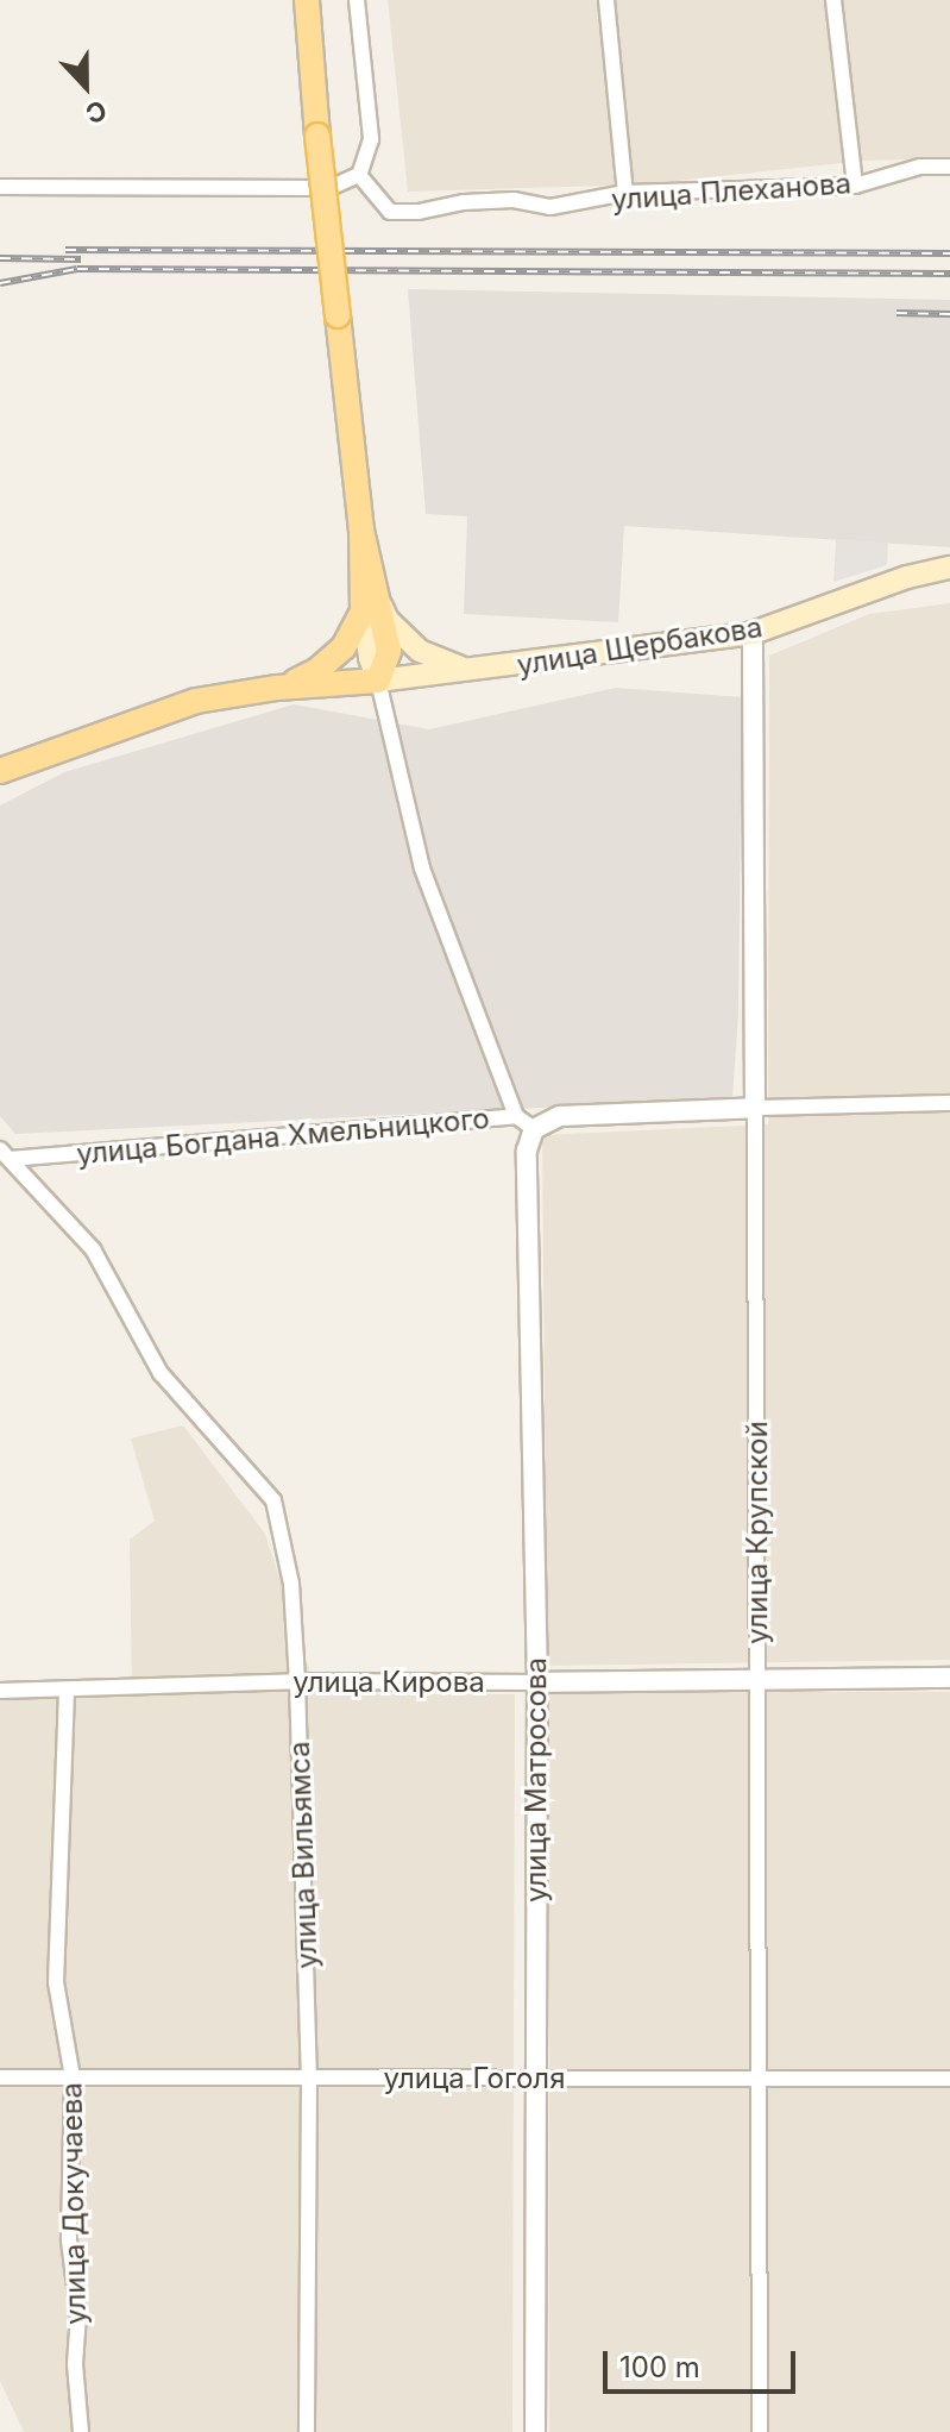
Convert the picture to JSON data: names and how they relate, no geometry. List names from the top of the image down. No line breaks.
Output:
{"streets":{"main road":["улица Щербакова"],"street":["улица Плеханова","улица Богдана Хмельницкого","улица Крупской","улица Кирова","улица Матросова","улица Вильямса","улица Гоголя","улица Докучаева"]},"crossings":[["улица Щербакова","улица Крупской"],["улица Богдана Хмельницкого","улица Матросова"],["улица Богдана Хмельницкого","улица Вильямса"],["улица Крупской","улица Кирова"],["улица Крупской","улица Гоголя"],["улица Кирова","улица Матросова"],["улица Кирова","улица Вильямса"],["улица Кирова","улица Докучаева"],["улица Матросова","улица Гоголя"],["улица Вильямса","улица Гоголя"],["улица Гоголя","улица Докучаева"]],"scale_bar":"100 m","north":"bottom"}
